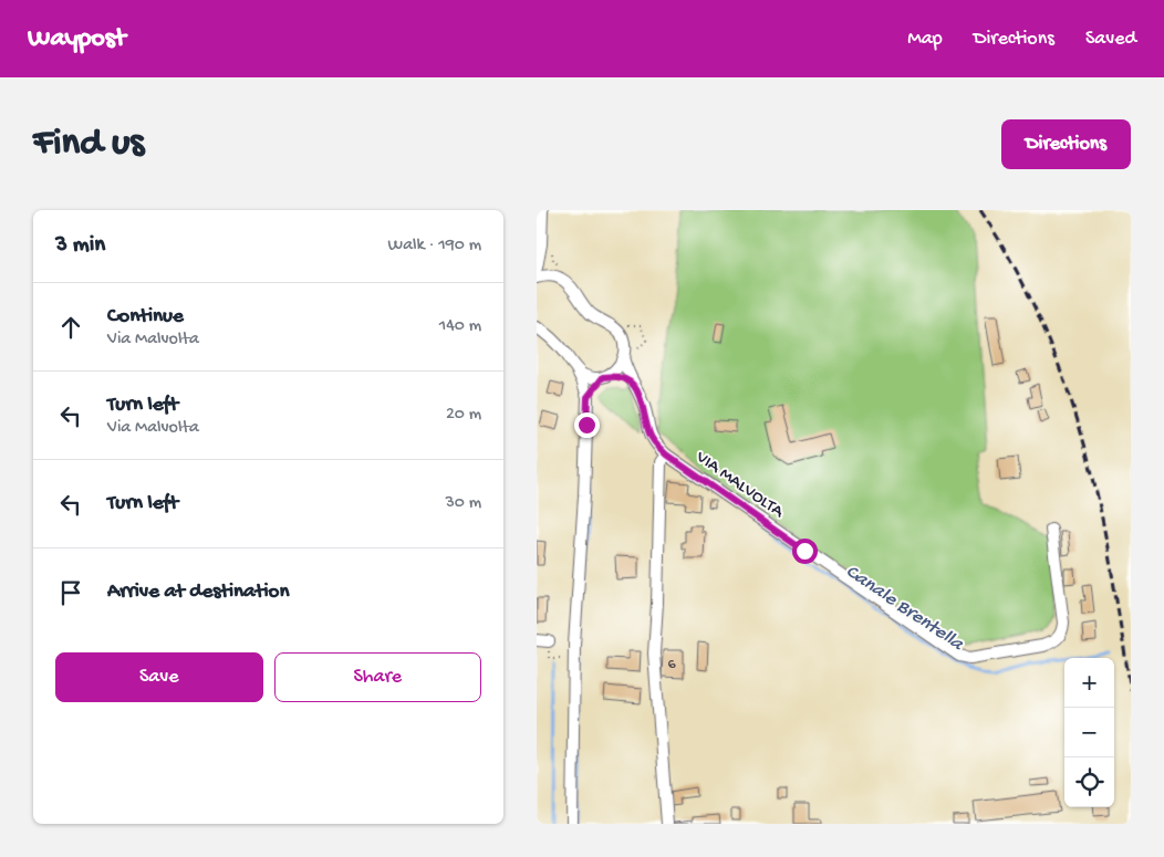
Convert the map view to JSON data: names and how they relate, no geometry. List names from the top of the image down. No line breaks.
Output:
{"streets":{"street":["VIA MALVOLTA"]},"water":["Canale Brentella"],"house_numbers":["6"],"page":{"header":"Waypost","nav":["Map","Directions","Saved"],"buttons":["Directions",["Save","Share"]],"title":"Find us","heading":["3 min","Walk · 190 m"],"list":[["Continue","Via Malvolta","140 m"],["Turn left","Via Malvolta","20 m"],["Turn left","30 m"],"Arrive at destination"],"map_buttons":["+","−"]}}
